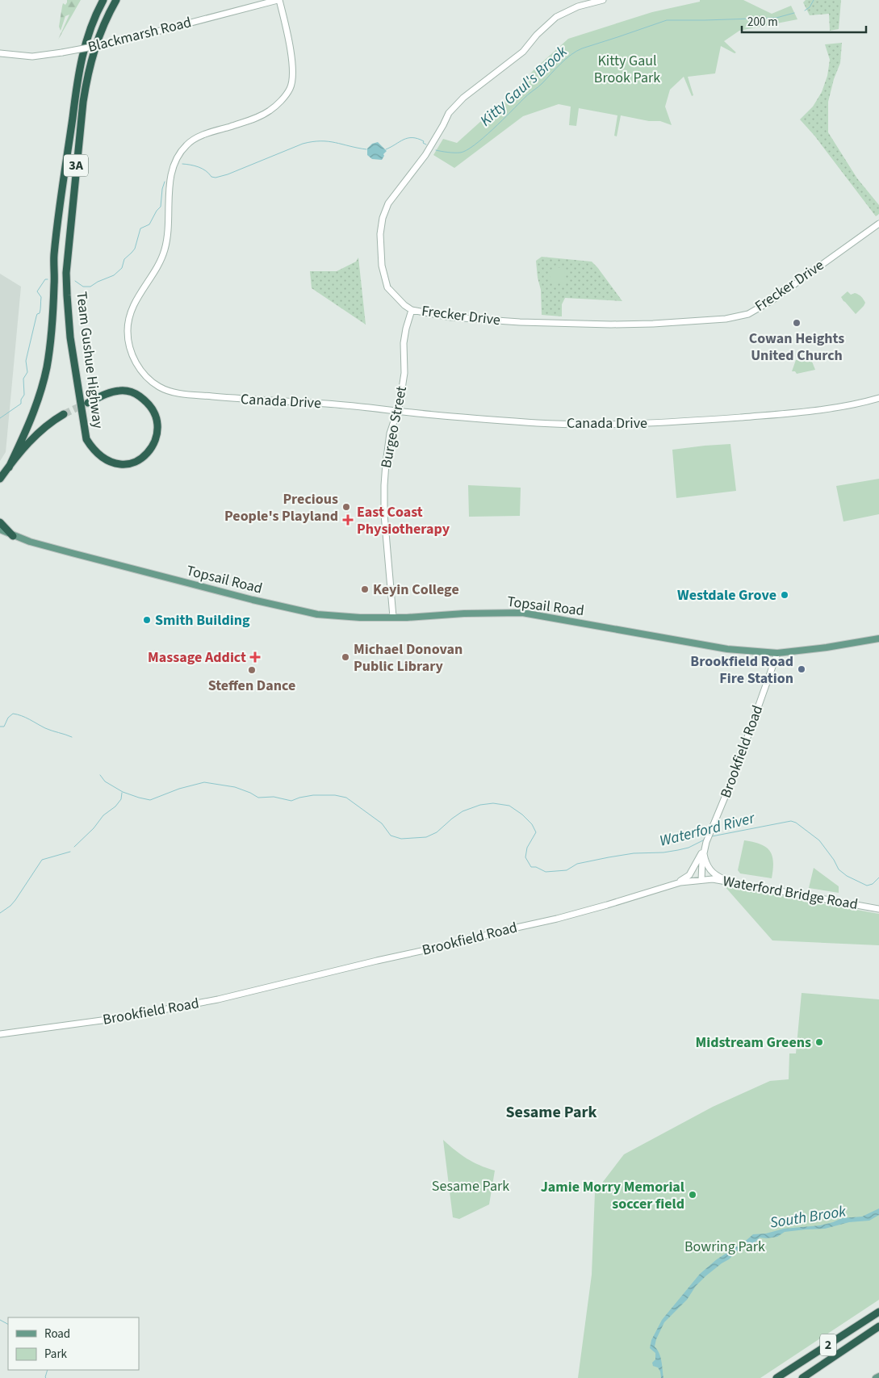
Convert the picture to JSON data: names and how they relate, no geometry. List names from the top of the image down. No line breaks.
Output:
{"streets":{"highway":["3A","Team Gushue Highway","2"],"main road":["Topsail Road"],"street":["Blackmarsh Road","Frecker Drive","Canada Drive","Burgeo Street","Brookfield Road","Waterford Bridge Road"]},"crossings":[["Blackmarsh Road","Canada Drive"],["Frecker Drive","Burgeo Street"],["Canada Drive","Burgeo Street"],["Burgeo Street","Topsail Road"],["Topsail Road","Brookfield Road"],["Brookfield Road","Waterford Bridge Road"]],"districts":["Sesame Park"],"water":["Kitty Gaul's Brook","Waterford River","South Brook"],"parks":["Kitty Gaul Brook Park","Sesame Park","Bowring Park"],"places":{"other":["Cowan Heights United Church","Precious People's Playland","Keyin College","Westdale Grove","Smith Building","Michael Donovan Public Library","Brookfield Road Fire Station","Steffen Dance","Midstream Greens","Jamie Morry Memorial soccer field"],"health":["East Coast Physiotherapy","Massage Addict"]},"legend":["Road","Park"],"scale_bar":"200 m"}
